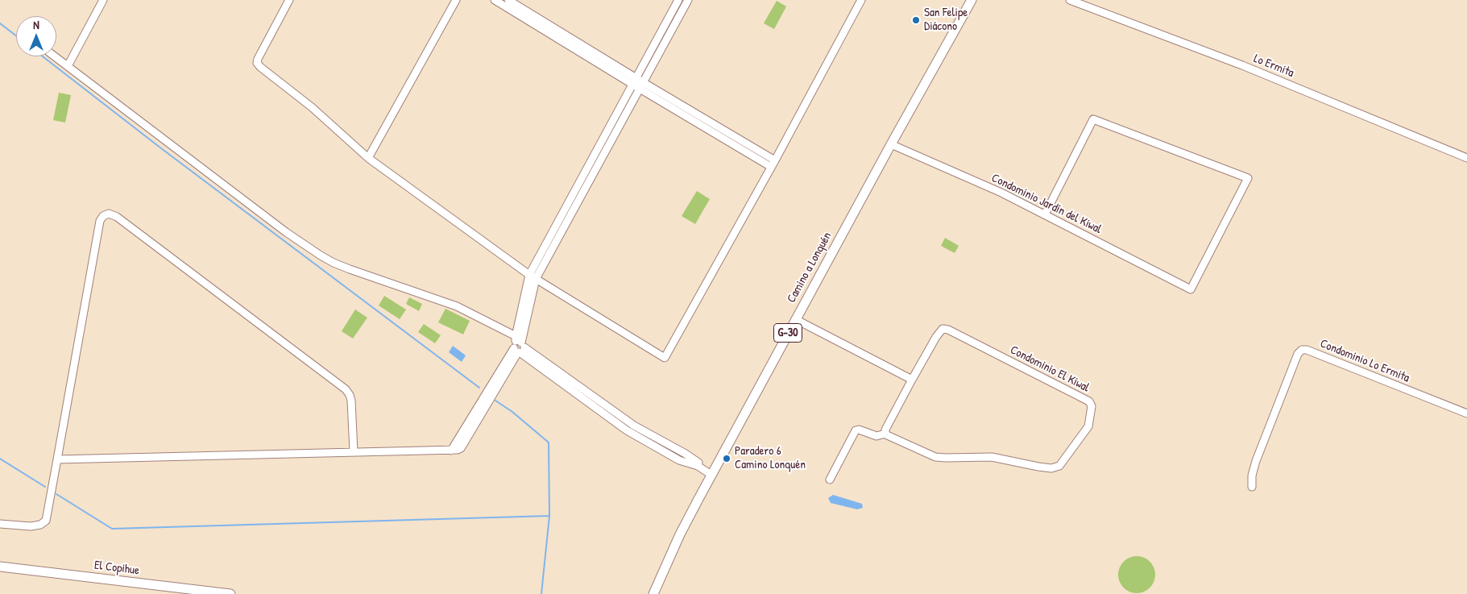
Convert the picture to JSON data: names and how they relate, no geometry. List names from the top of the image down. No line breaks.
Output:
{"streets":{"main road":["Camino a Lonquén","G-30","El Copihue"],"street":["Lo Ermita","Condominio Jardín del Kiwal","Condominio Lo Ermita","Condominio El Kiwal"]},"crossings":[["Condominio Jardín del Kiwal","Camino a Lonquén"]],"places":["San Felipe Diácono","Paradero 6 Camino Lonquén"],"north":"top"}
